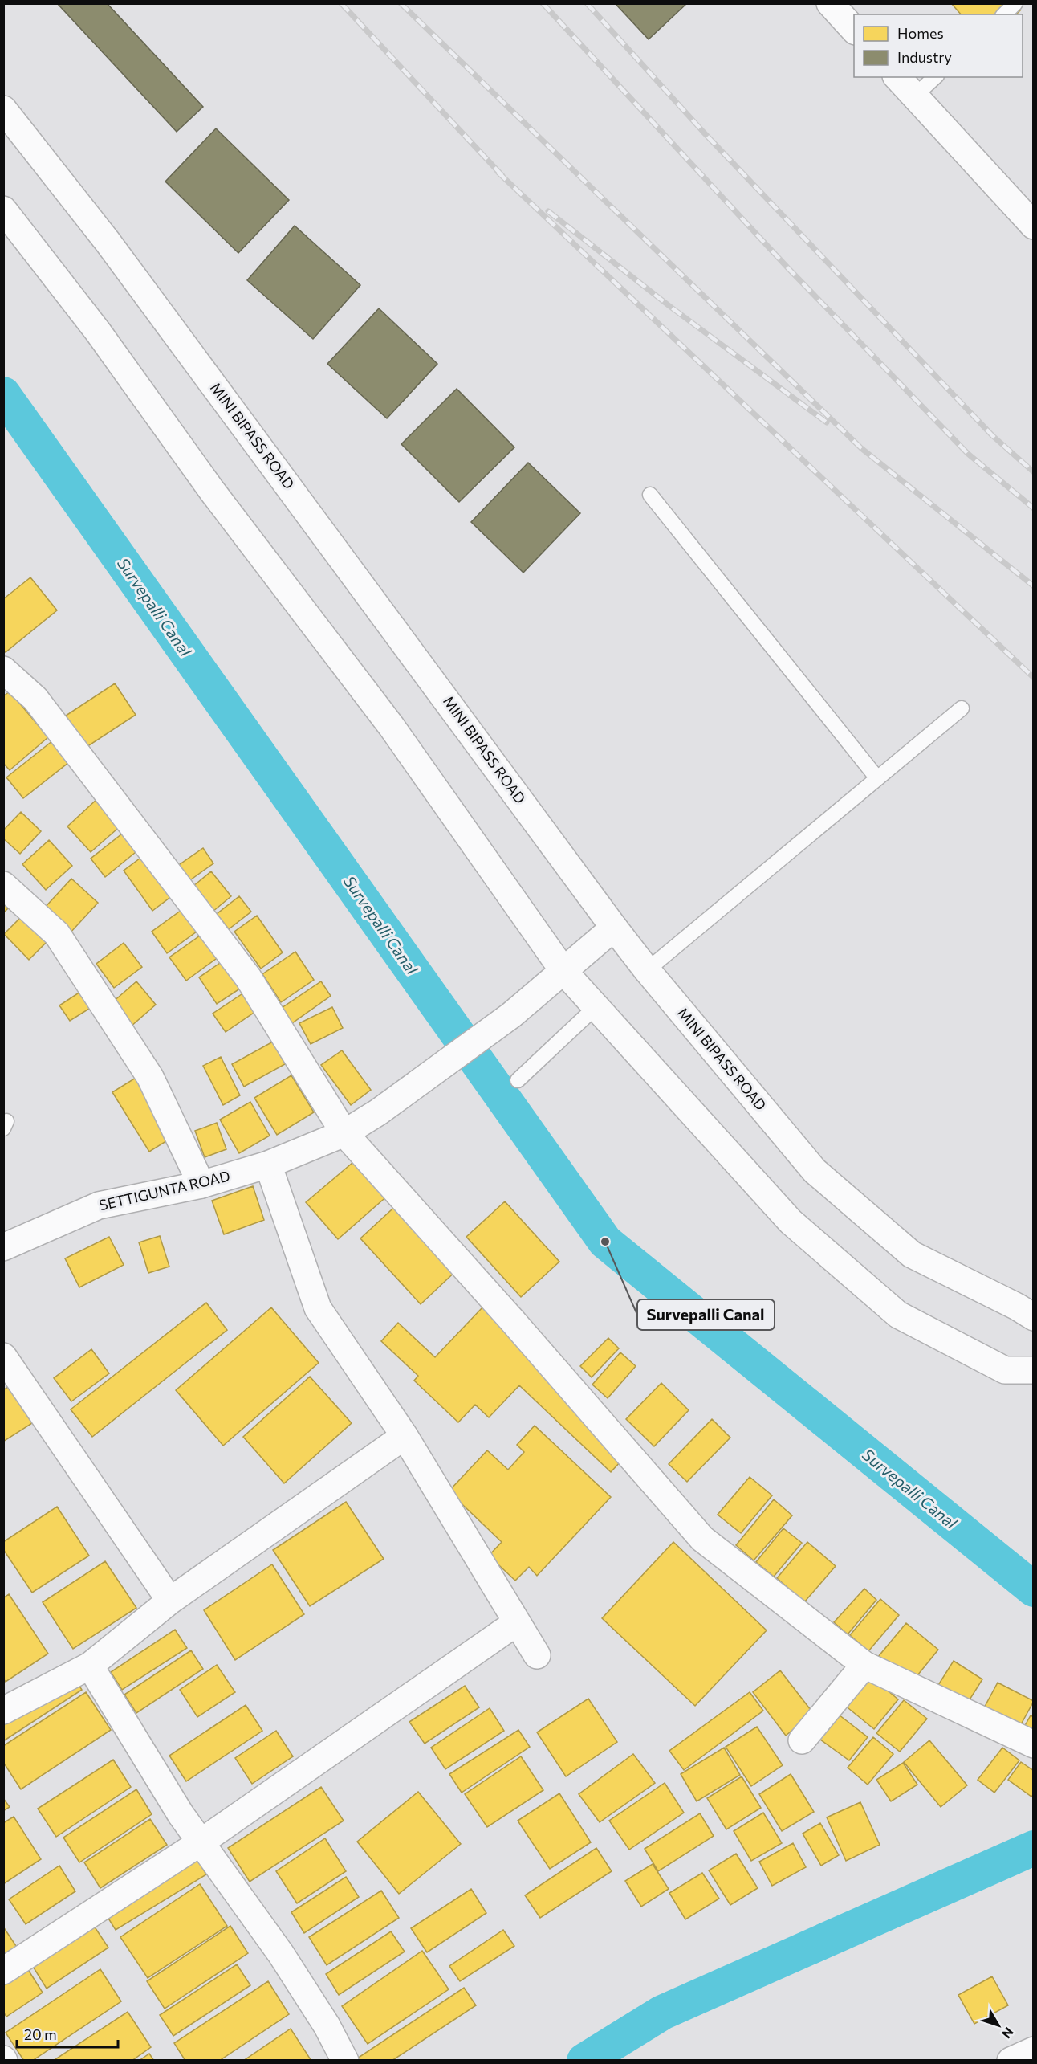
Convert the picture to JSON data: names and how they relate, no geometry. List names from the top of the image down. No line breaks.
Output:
{"streets":{"street":["MINI BIPASS ROAD","SETTIGUNTA ROAD"]},"crossings":[["MINI BIPASS ROAD","SETTIGUNTA ROAD"]],"water":["Survepalli Canal"],"places":["Survepalli Canal"],"legend":["Homes","Industry"],"scale_bar":"20 m","north":"bottom right"}
